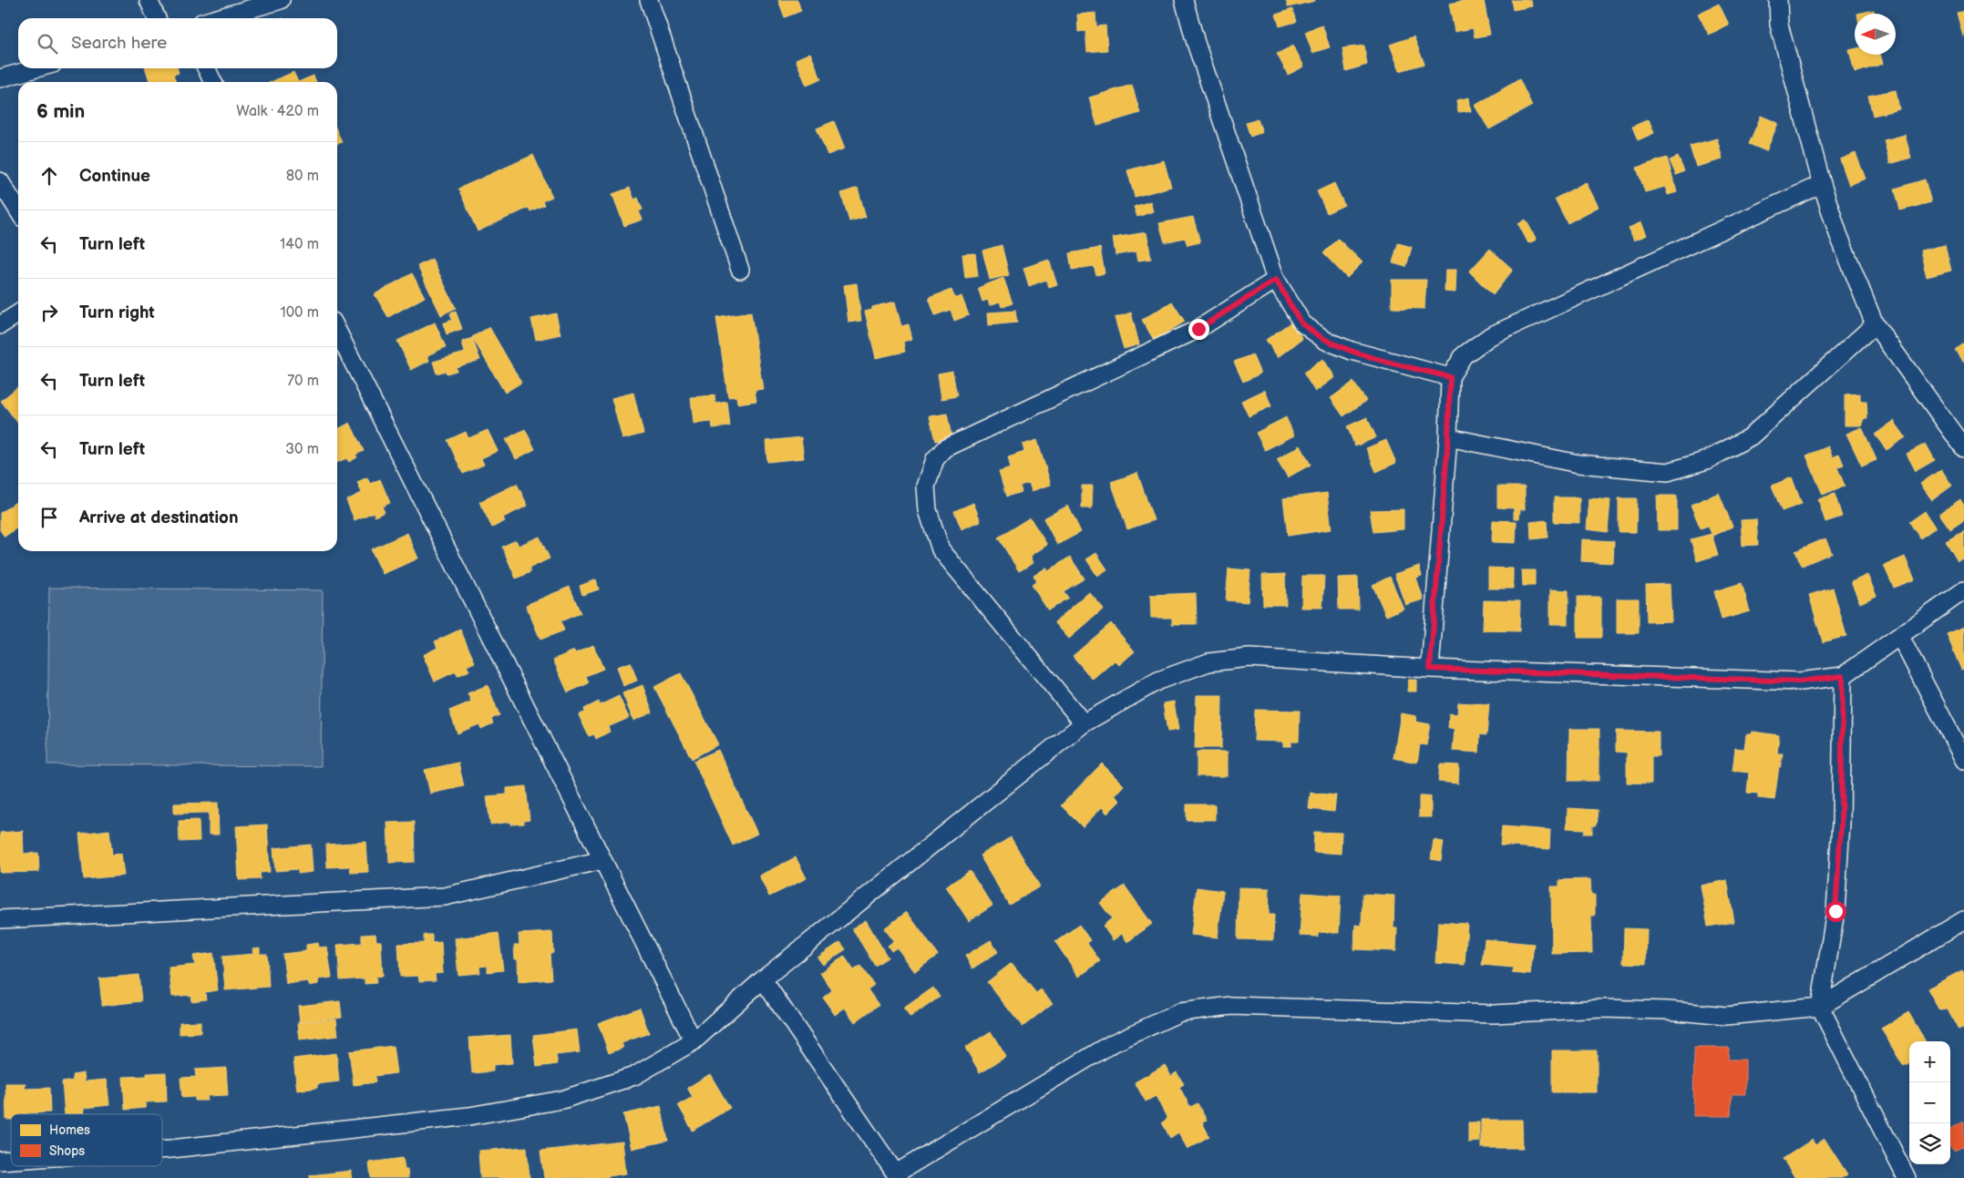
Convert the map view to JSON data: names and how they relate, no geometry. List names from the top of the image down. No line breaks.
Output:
{"legend":["Homes","Shops"],"north":"left","page":{"search":"Search here","heading":["6 min","Walk · 420 m"],"list":[["Continue","80 m"],["Turn left","140 m"],["Turn right","100 m"],["Turn left","70 m"],["Turn left","30 m"],"Arrive at destination"],"map_buttons":["+","−"]}}
